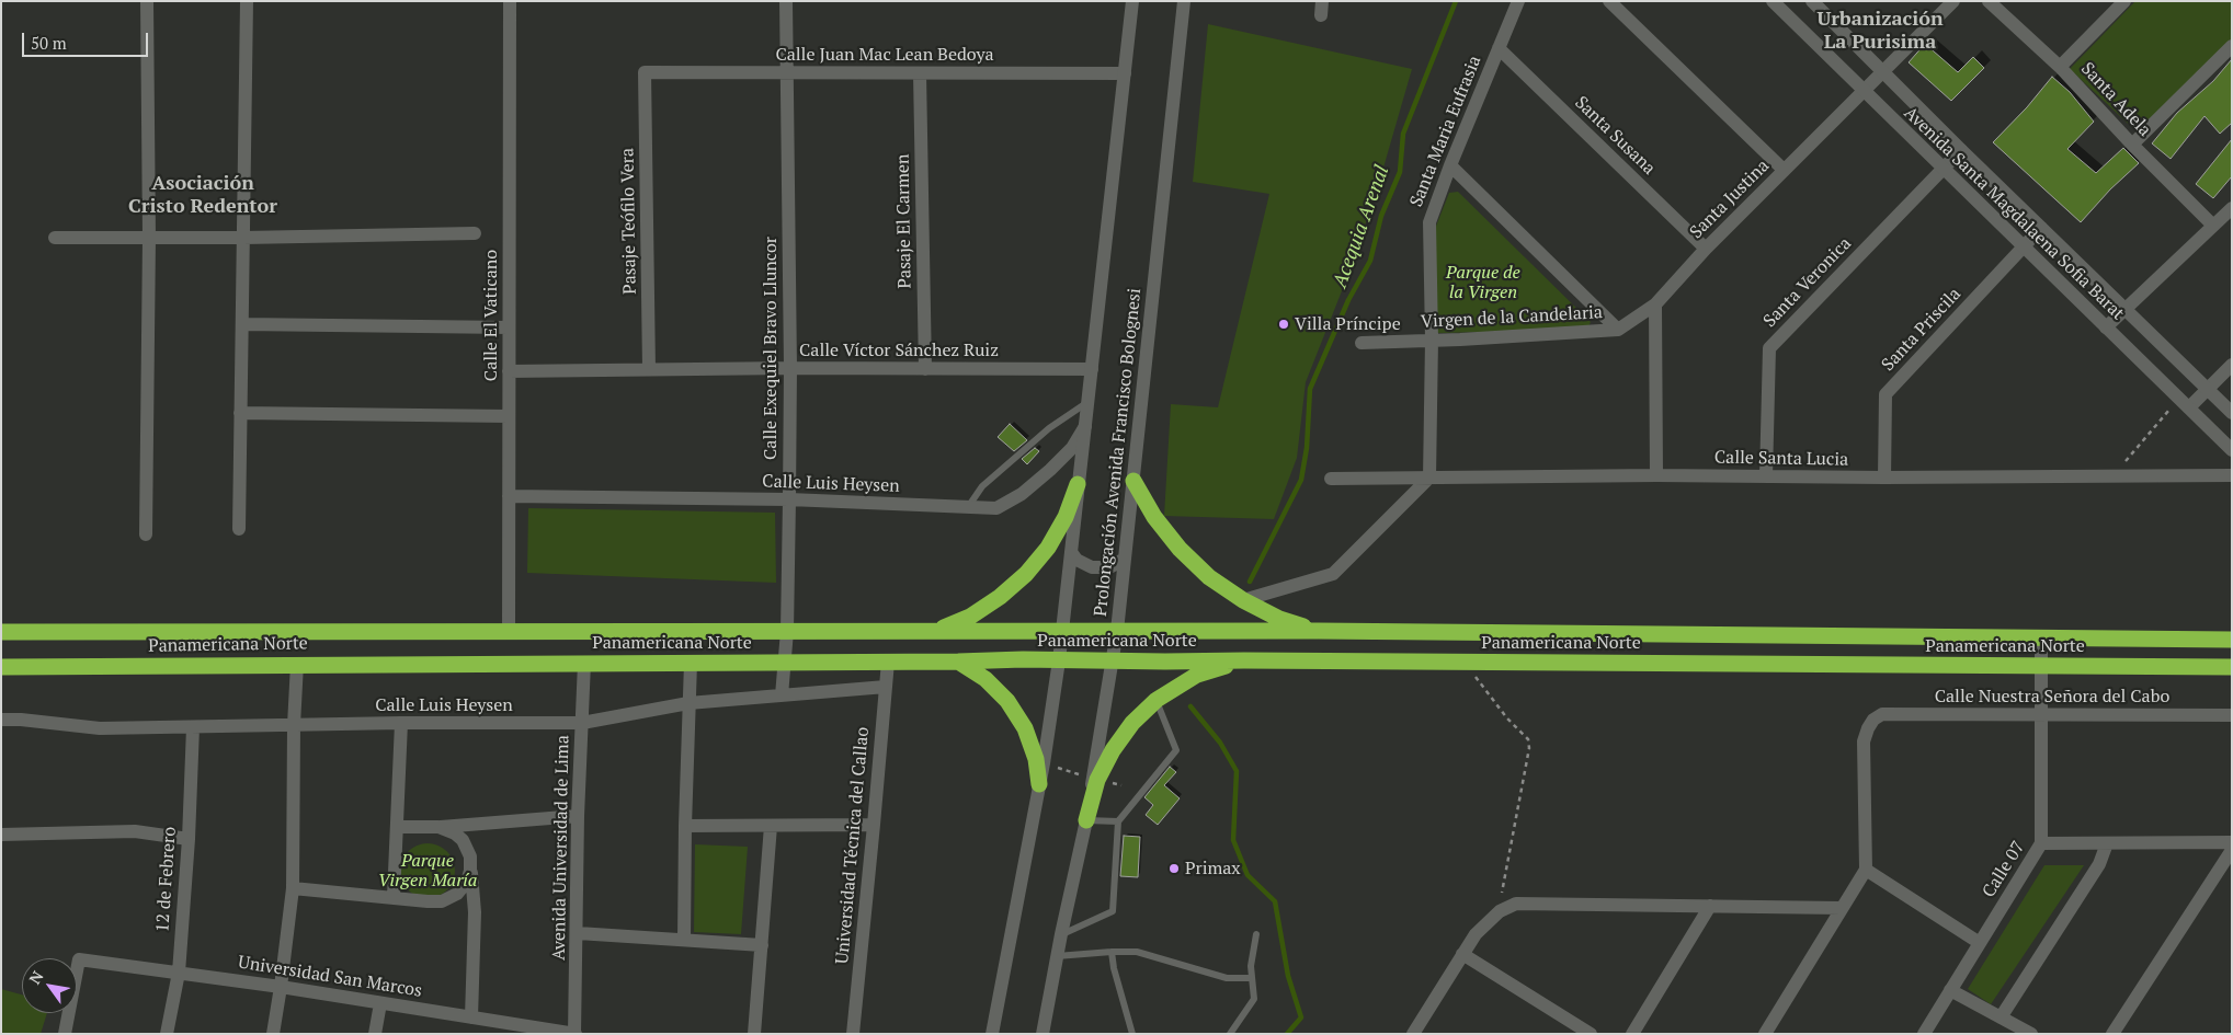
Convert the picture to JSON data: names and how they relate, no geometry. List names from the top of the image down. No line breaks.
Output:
{"streets":{"highway":["Panamericana Norte"],"street":["Calle Juan Mac Lean Bedoya","Santa Adela","Santa Maria Eufrasia","Santa Susana","Santa Justina","Avenida Santa Magdalaena Sofia Barat","Pasaje Teófilo Vera","Pasaje El Carmen","Santa Veronica","Calle El Vaticano","Virgen de la Candelaria","Santa Priscila","Calle Exequiel Bravo Lluncor","Calle Víctor Sánchez Ruiz","Prolongación Avenida Francisco Bolognesi","Calle Santa Lucia","Calle Luis Heysen","Calle Nuestra Señora del Cabo","Universidad Técnica del Callao","Avenida Universidad de Lima","Calle 07","12 de Febrero","Universidad San Marcos"]},"crossings":[["Calle Juan Mac Lean Bedoya","Pasaje Teófilo Vera"],["Calle Juan Mac Lean Bedoya","Pasaje El Carmen"],["Calle Juan Mac Lean Bedoya","Calle Exequiel Bravo Lluncor"],["Calle Juan Mac Lean Bedoya","Prolongación Avenida Francisco Bolognesi"],["Santa Maria Eufrasia","Santa Susana"],["Santa Maria Eufrasia","Virgen de la Candelaria"],["Santa Maria Eufrasia","Calle Santa Lucia"],["Santa Susana","Santa Justina"],["Santa Justina","Avenida Santa Magdalaena Sofia Barat"],["Santa Justina","Virgen de la Candelaria"],["Avenida Santa Magdalaena Sofia Barat","Santa Veronica"],["Avenida Santa Magdalaena Sofia Barat","Santa Priscila"],["Pasaje Teófilo Vera","Calle Víctor Sánchez Ruiz"],["Pasaje El Carmen","Calle Víctor Sánchez Ruiz"],["Santa Veronica","Calle Santa Lucia"],["Calle El Vaticano","Calle Víctor Sánchez Ruiz"],["Calle El Vaticano","Calle Luis Heysen"],["Calle El Vaticano","Panamericana Norte"],["Santa Priscila","Calle Santa Lucia"],["Calle Exequiel Bravo Lluncor","Calle Víctor Sánchez Ruiz"],["Calle Exequiel Bravo Lluncor","Calle Luis Heysen"],["Calle Exequiel Bravo Lluncor","Panamericana Norte"],["Calle Víctor Sánchez Ruiz","Prolongación Avenida Francisco Bolognesi"],["Prolongación Avenida Francisco Bolognesi","Calle Luis Heysen"],["Prolongación Avenida Francisco Bolognesi","Panamericana Norte"],["Calle Luis Heysen","Universidad Técnica del Callao"],["Calle Luis Heysen","Avenida Universidad de Lima"],["Calle Luis Heysen","12 de Febrero"],["Panamericana Norte","Universidad Técnica del Callao"],["Panamericana Norte","Avenida Universidad de Lima"],["Panamericana Norte","Calle 07"],["Calle Nuestra Señora del Cabo","Calle 07"],["Avenida Universidad de Lima","Universidad San Marcos"],["12 de Febrero","Universidad San Marcos"]],"districts":["Urbanización La Purisima","Asociación Cristo Redentor"],"water":["Acequia Arenal"],"parks":["Parque de la Virgen","Parque Virgen María"],"places":["Villa Príncipe","Primax"],"scale_bar":"50 m","north":"top left"}
